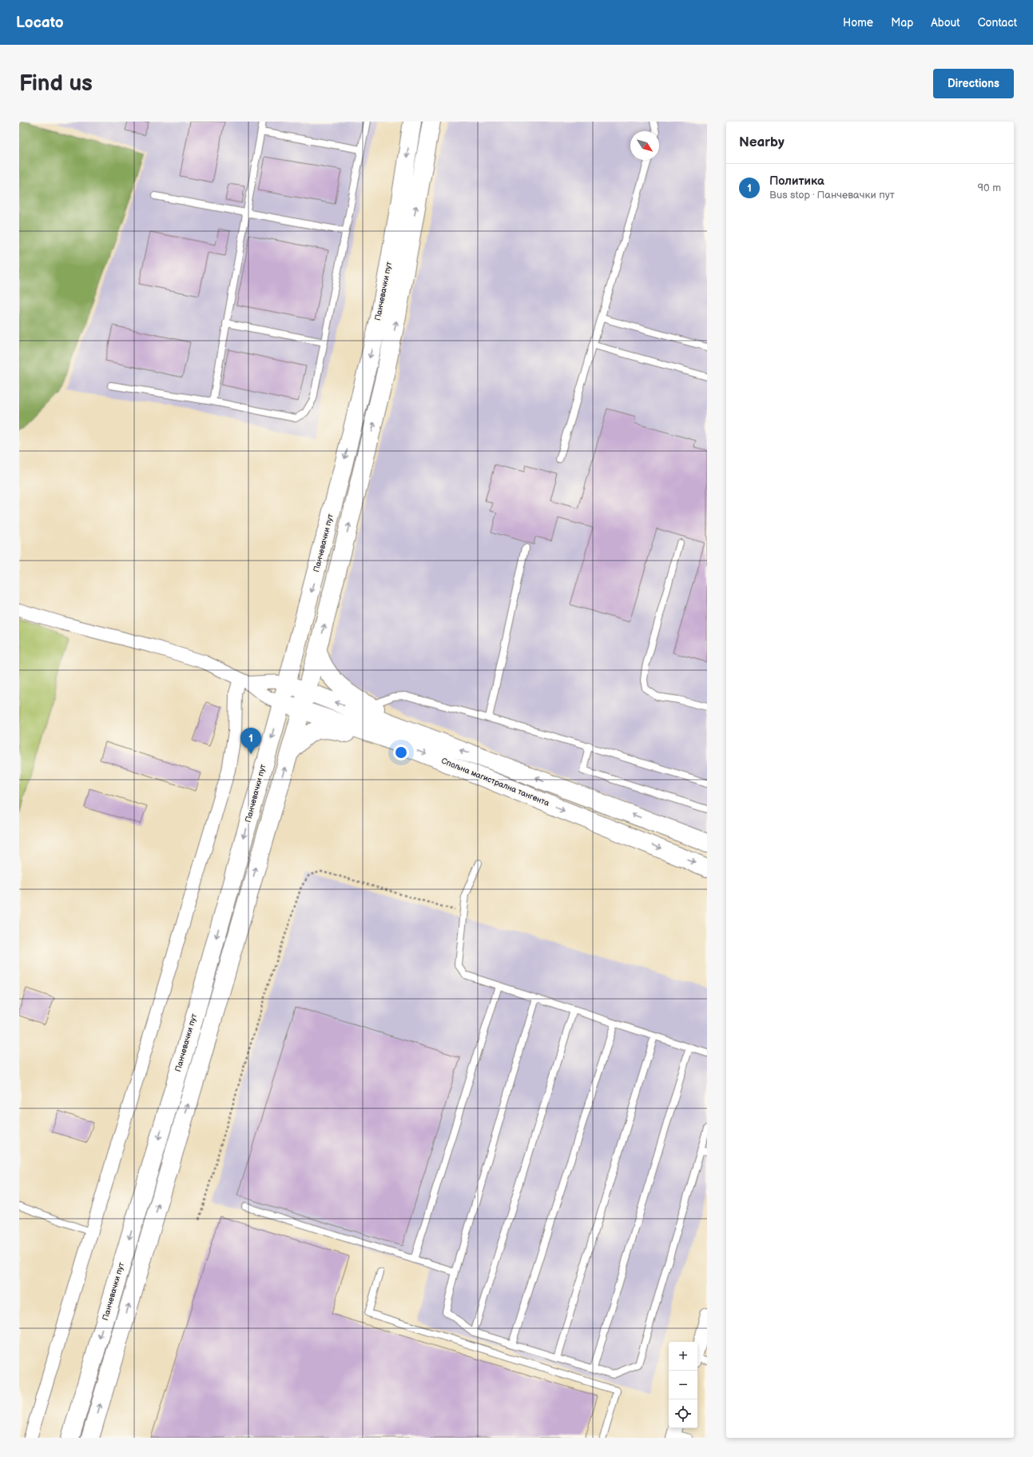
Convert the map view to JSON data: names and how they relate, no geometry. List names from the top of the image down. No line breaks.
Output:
{"streets":{"main road":["Панчевачки пут","Спољна магистрална тангента"]},"crossings":[["Панчевачки пут","Спољна магистрална тангента"]],"north":"bottom right","page":{"header":"Locato","nav":["Home","Map","About","Contact"],"buttons":"Directions","title":"Find us","heading":"Nearby","list":[{"mark":"1","name":"Политика","note":"Bus stop · Панчевачки пут","value":"90 m"}],"pins":"1","map_buttons":["+","−"]}}
